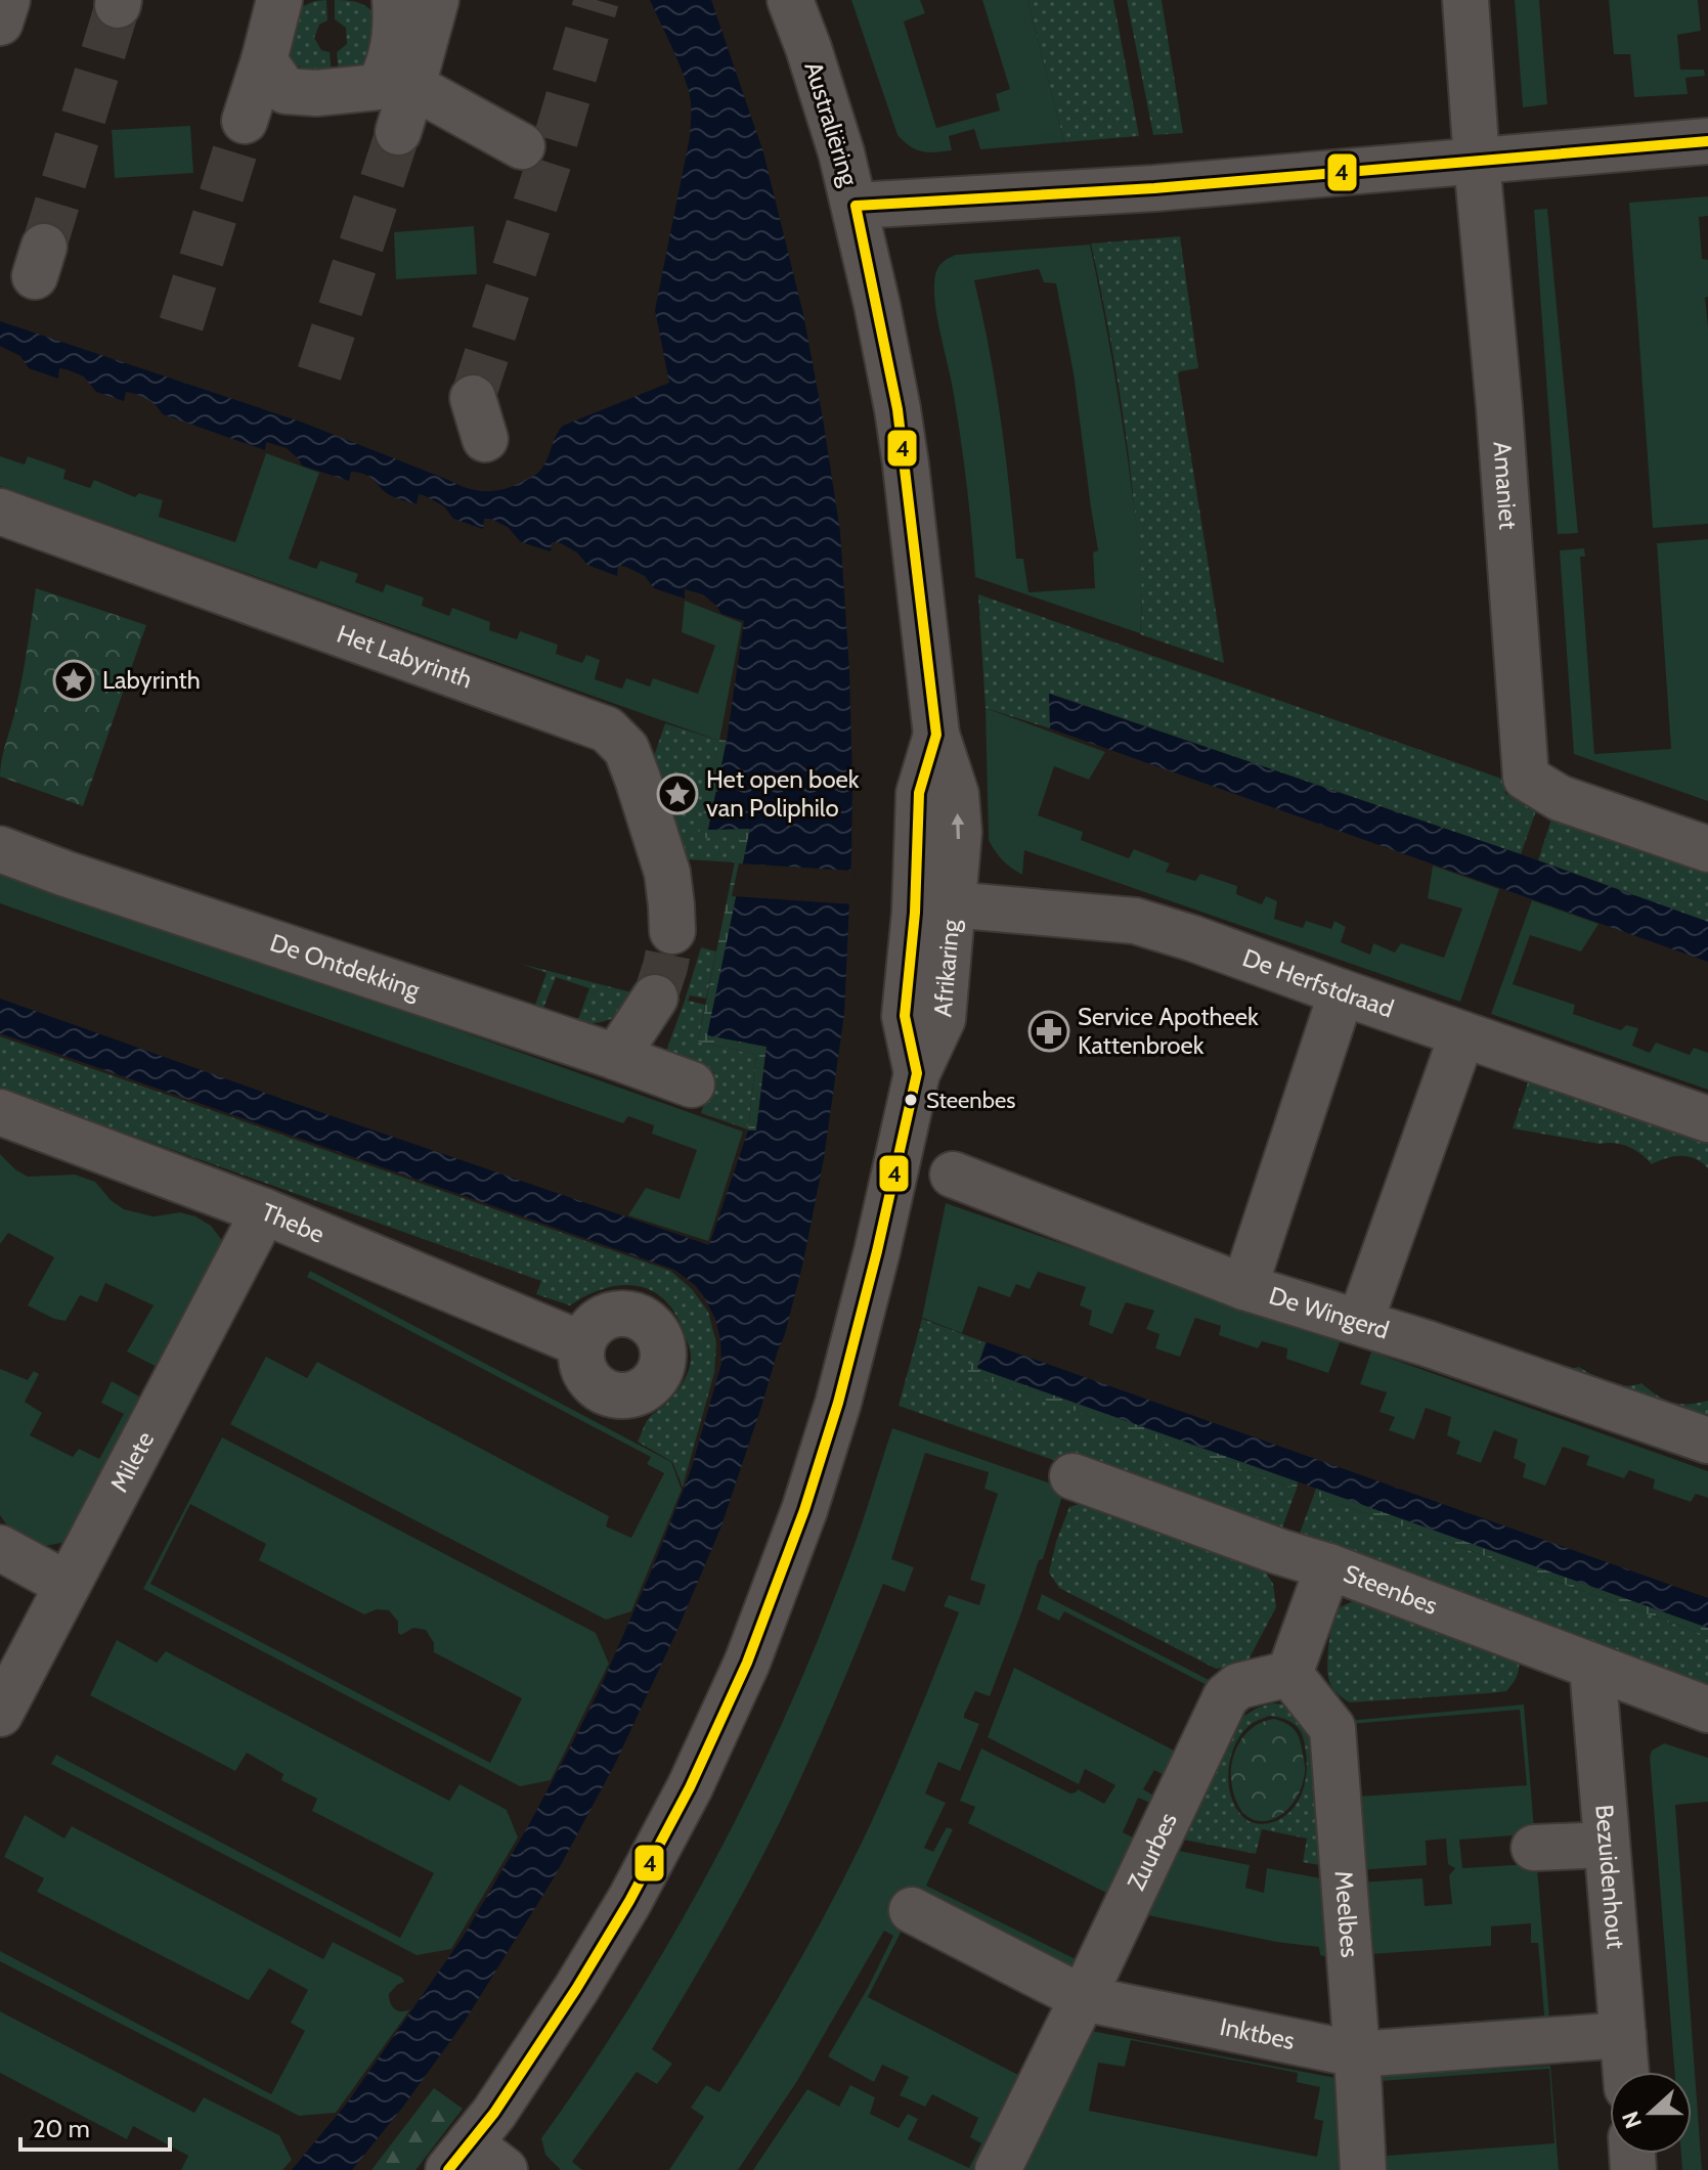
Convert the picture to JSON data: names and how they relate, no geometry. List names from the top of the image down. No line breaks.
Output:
{"streets":{"street":["Australiëring","Amaniet","Het Labyrinth","De Ontdekking","Afrikaring","De Herfstdraad","Thebe","De Wingerd","Milete","Steenbes","Zuurbes","Bezuidenhout","Meelbes","Inktbes"]},"crossings":[["Australiëring","Afrikaring"],["Australiëring","De Herfstdraad"],["Afrikaring","De Herfstdraad"],["Thebe","Milete"],["Steenbes","Bezuidenhout"],["Zuurbes","Meelbes"],["Zuurbes","Inktbes"],["Bezuidenhout","Inktbes"],["Meelbes","Inktbes"]],"places":{"place":["Labyrinth","Het open boek van Poliphilo"],"pharmacy":["Service Apotheek Kattenbroek"],"other":["Steenbes"]},"lines":["transit line 4"],"scale_bar":"20 m","north":"left"}
